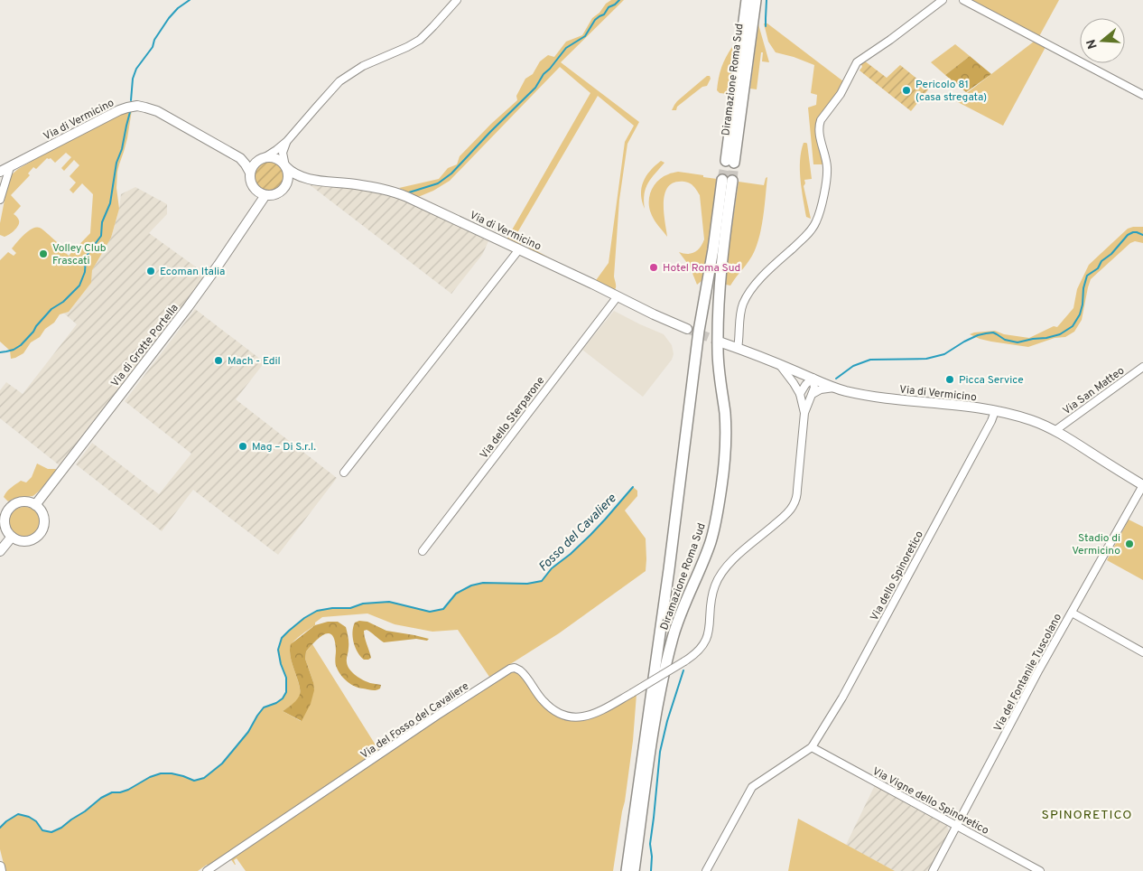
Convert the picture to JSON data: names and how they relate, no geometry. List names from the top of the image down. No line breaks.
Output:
{"streets":{"highway":["Diramazione Roma Sud"],"main road":["Via di Vermicino","Via di Grotte Portella"],"street":["Via San Matteo","Via dello Sterparone","Via dello Spinoretico","Via del Fontanile Tuscolano","Via del Fosso del Cavaliere","Via Vigne dello Spinoretico"]},"crossings":[["Via di Vermicino","Via di Grotte Portella"],["Via di Vermicino","Via San Matteo"],["Via di Vermicino","Via dello Sterparone"],["Via di Vermicino","Via dello Spinoretico"],["Via di Vermicino","Via del Fontanile Tuscolano"],["Via dello Spinoretico","Via Vigne dello Spinoretico"],["Via del Fontanile Tuscolano","Via Vigne dello Spinoretico"]],"districts":["SPINORETICO"],"water":["Fosso del Cavaliere"],"places":["Pericolo 81 (casa stregata)","Volley Club Frascati","Hotel Roma Sud","Ecoman Italia","Mach - Edil","Picca Service","Mag – Di S.r.l.","Stadio di Vermicino"],"north":"left"}
